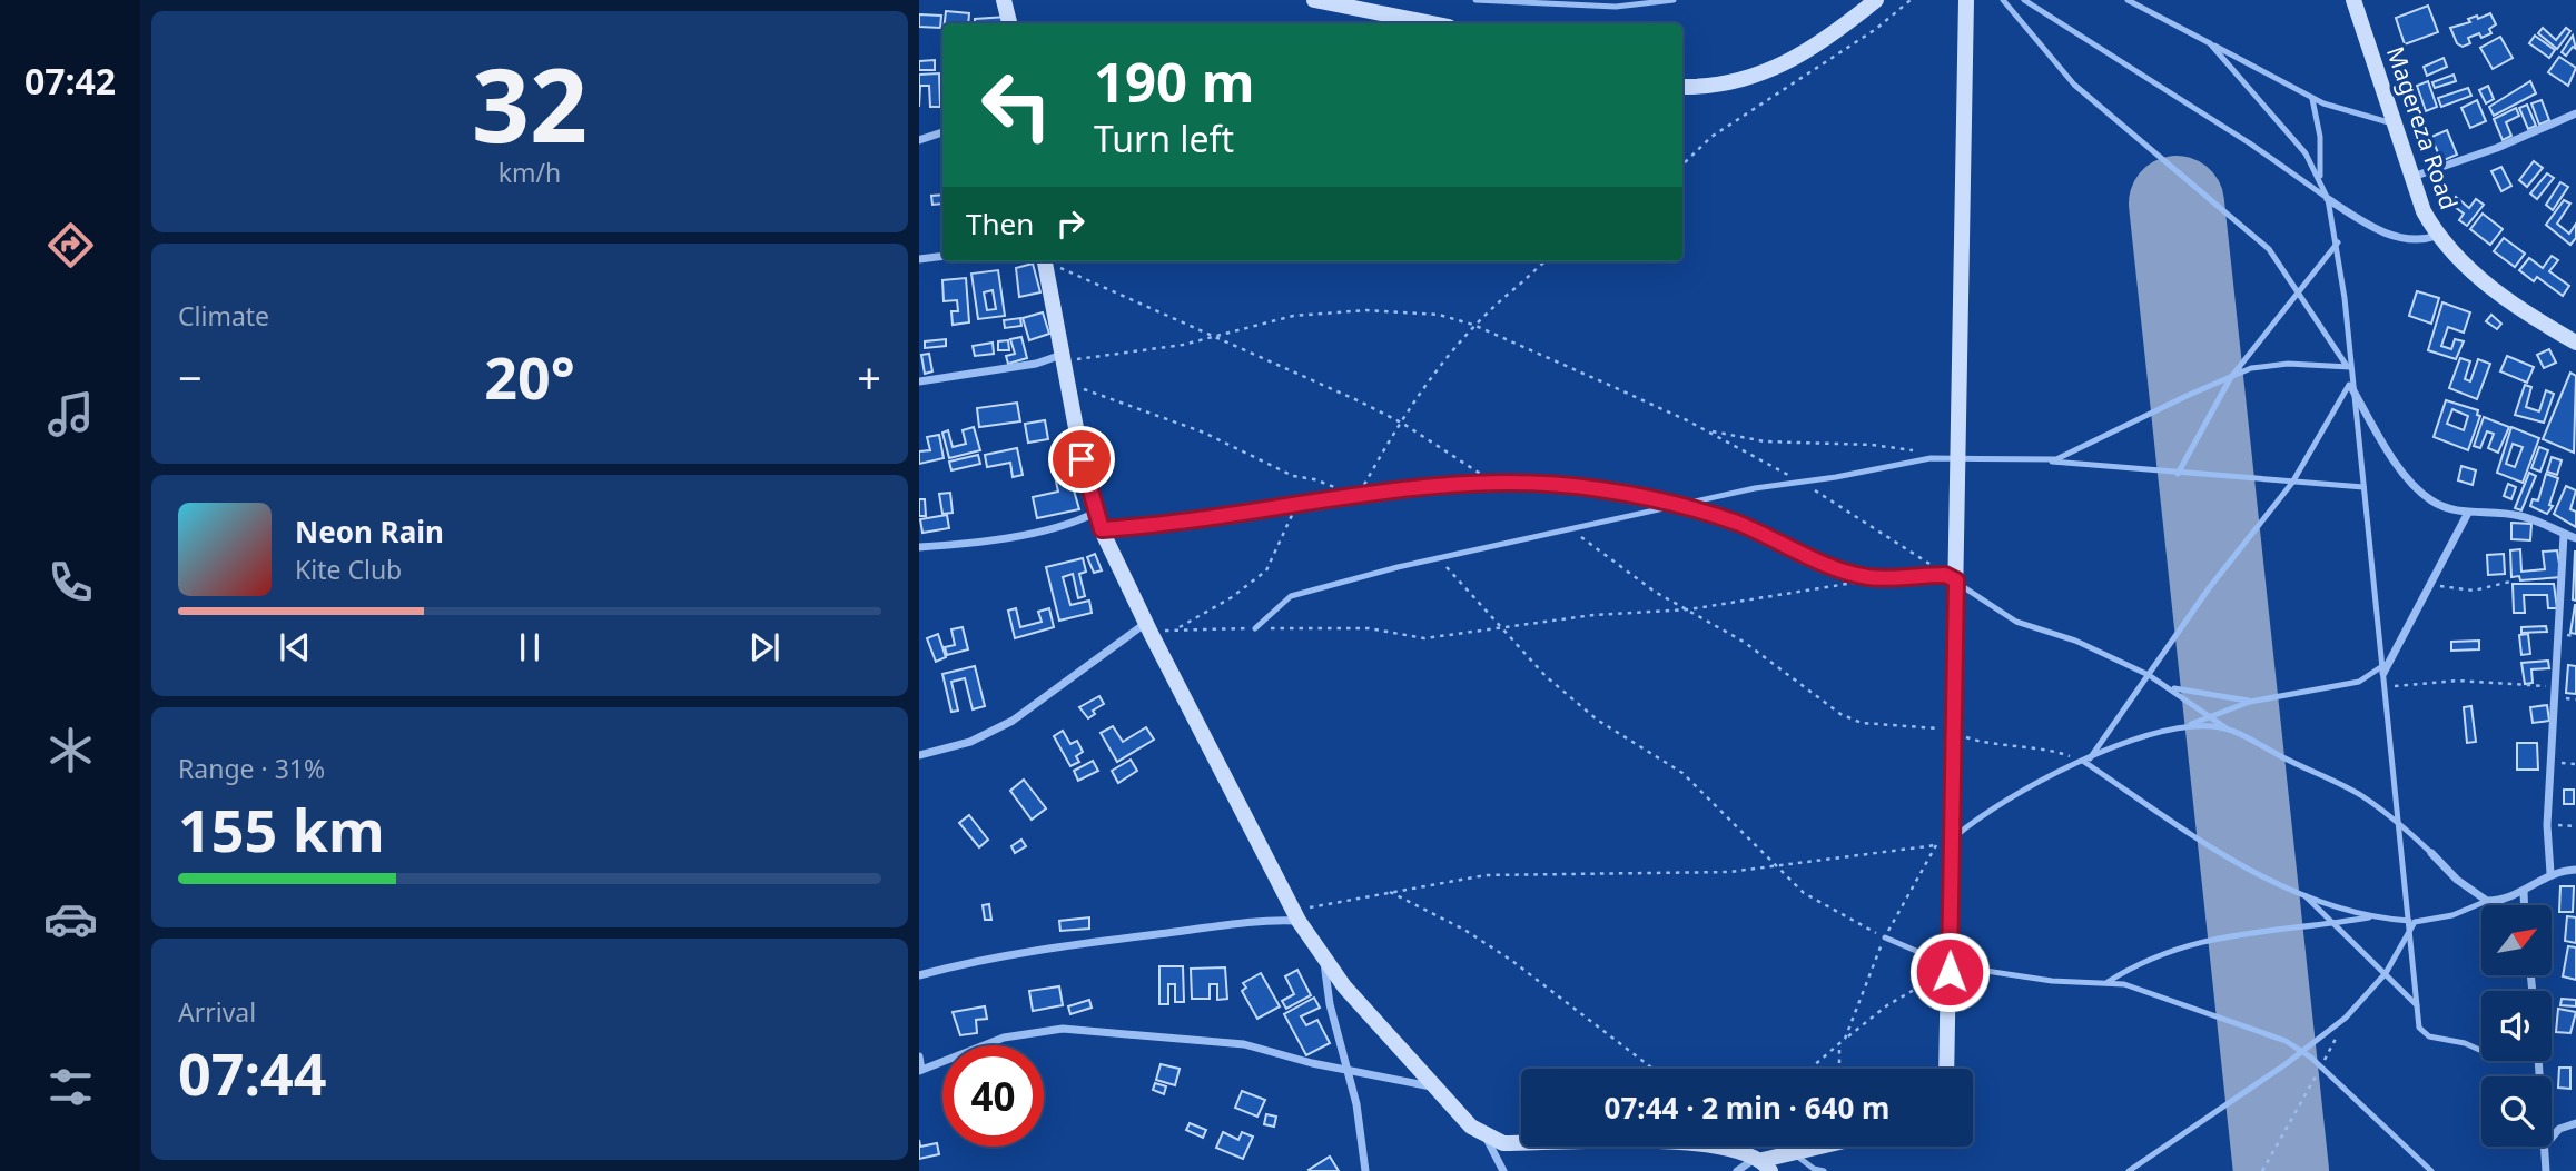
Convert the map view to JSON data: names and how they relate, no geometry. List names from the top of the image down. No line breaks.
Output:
{"streets":{"street":["Magereza Road"]},"north":"top right","page":{"tabs":"07:42","tile":[["32","km/h"],"Climate",["Range · 31%","155 km"],["Arrival","07:44"]],"turn":["190 m","Turn left"],"then":"Then","heat":["−","20°","+"],"song":["Neon Rain","Kite Club"],"limit":"40","trip":"07:44 · 2 min · 640 m"}}
